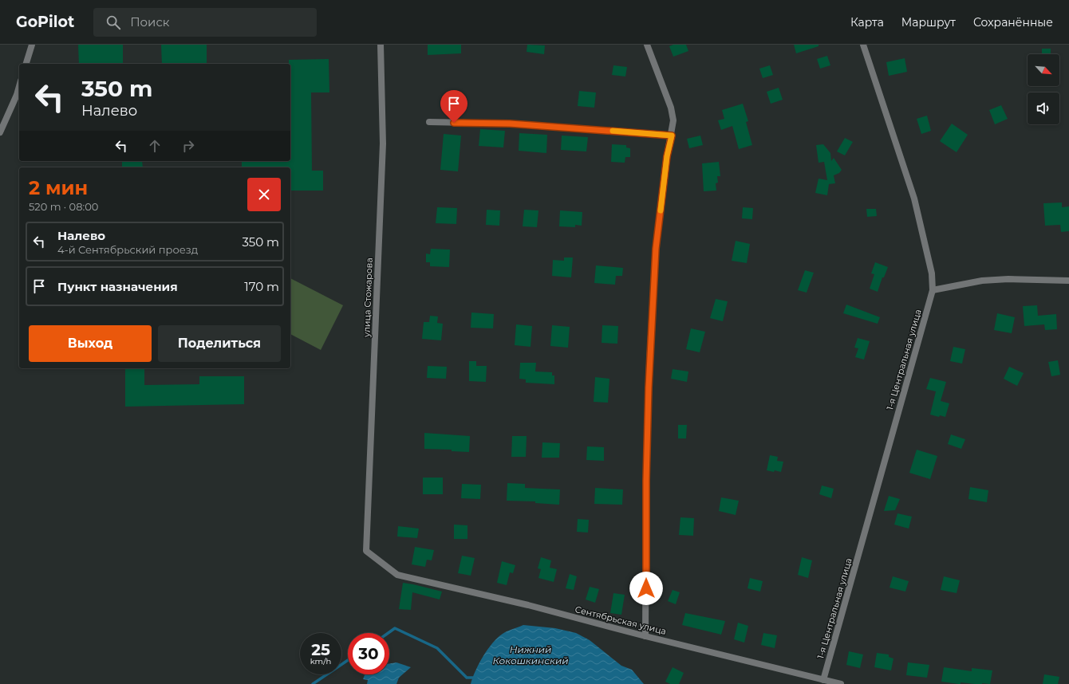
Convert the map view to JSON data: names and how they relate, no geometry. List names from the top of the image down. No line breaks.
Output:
{"streets":{"street":["улица Стожарова","1-я Центральная улица","Сентябрьская улица"]},"crossings":[["улица Стожарова","Сентябрьская улица"],["1-я Центральная улица","Сентябрьская улица"]],"water":["Нижний Кокошкинский"],"north":"bottom right","page":{"header":"GoPilot","search":"Поиск","nav":["Карта","Маршрут","Сохранённые"],"turn":["350 m","Налево"],"heading":["2 мин","520 m · 08:00"],"list":[{"name":"Налево","note":"4-й Сентябрьский проезд","value":"350 m"},{"name":"Пункт назначения","value":"170 m"}],"buttons":["Выход","Поделиться"],"speed":"25 km/h","limit":"30"}}
